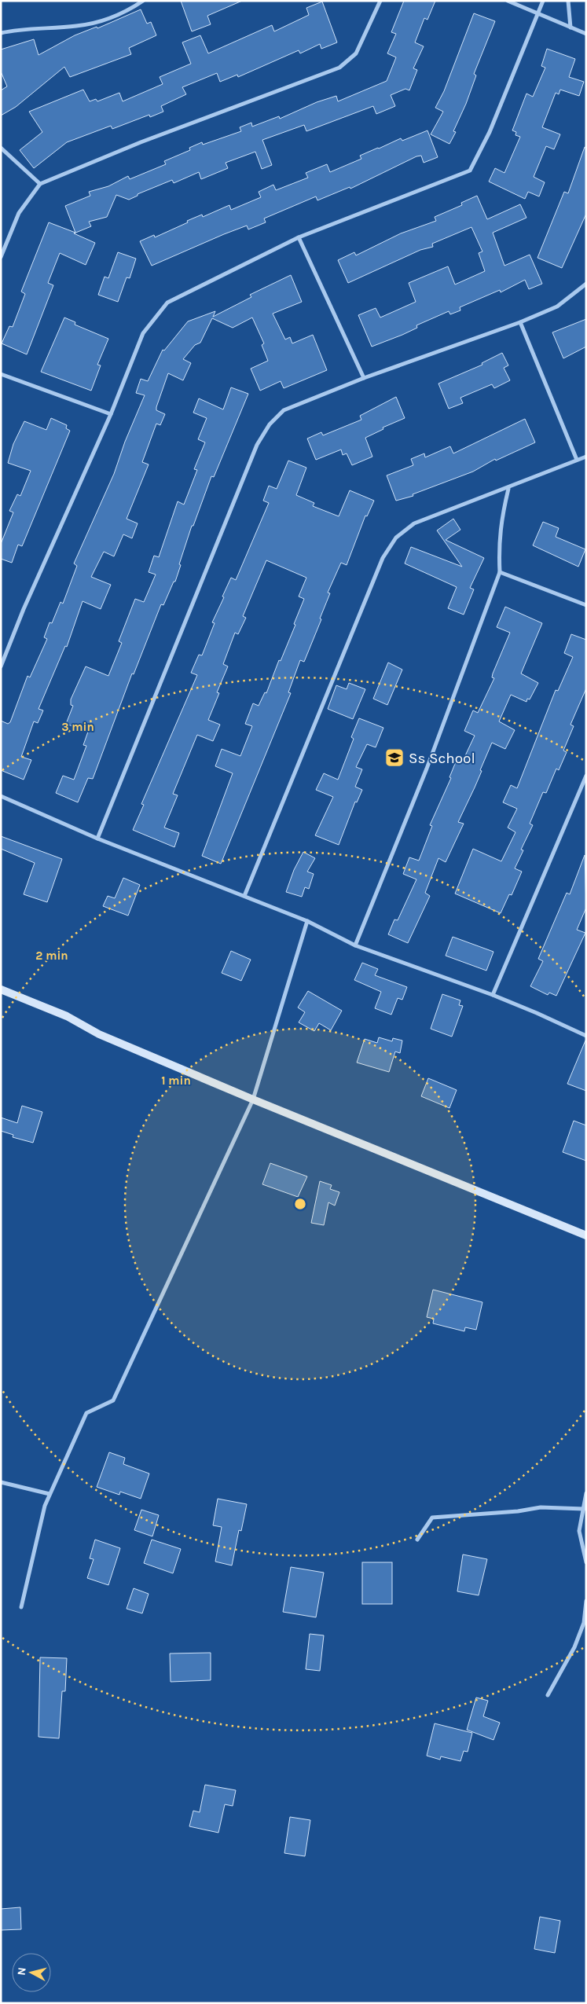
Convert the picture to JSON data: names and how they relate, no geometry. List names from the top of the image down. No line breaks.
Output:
{"places":{"school or university":["Ss School"]},"north":"left","rings":["3 min","2 min","1 min"]}
